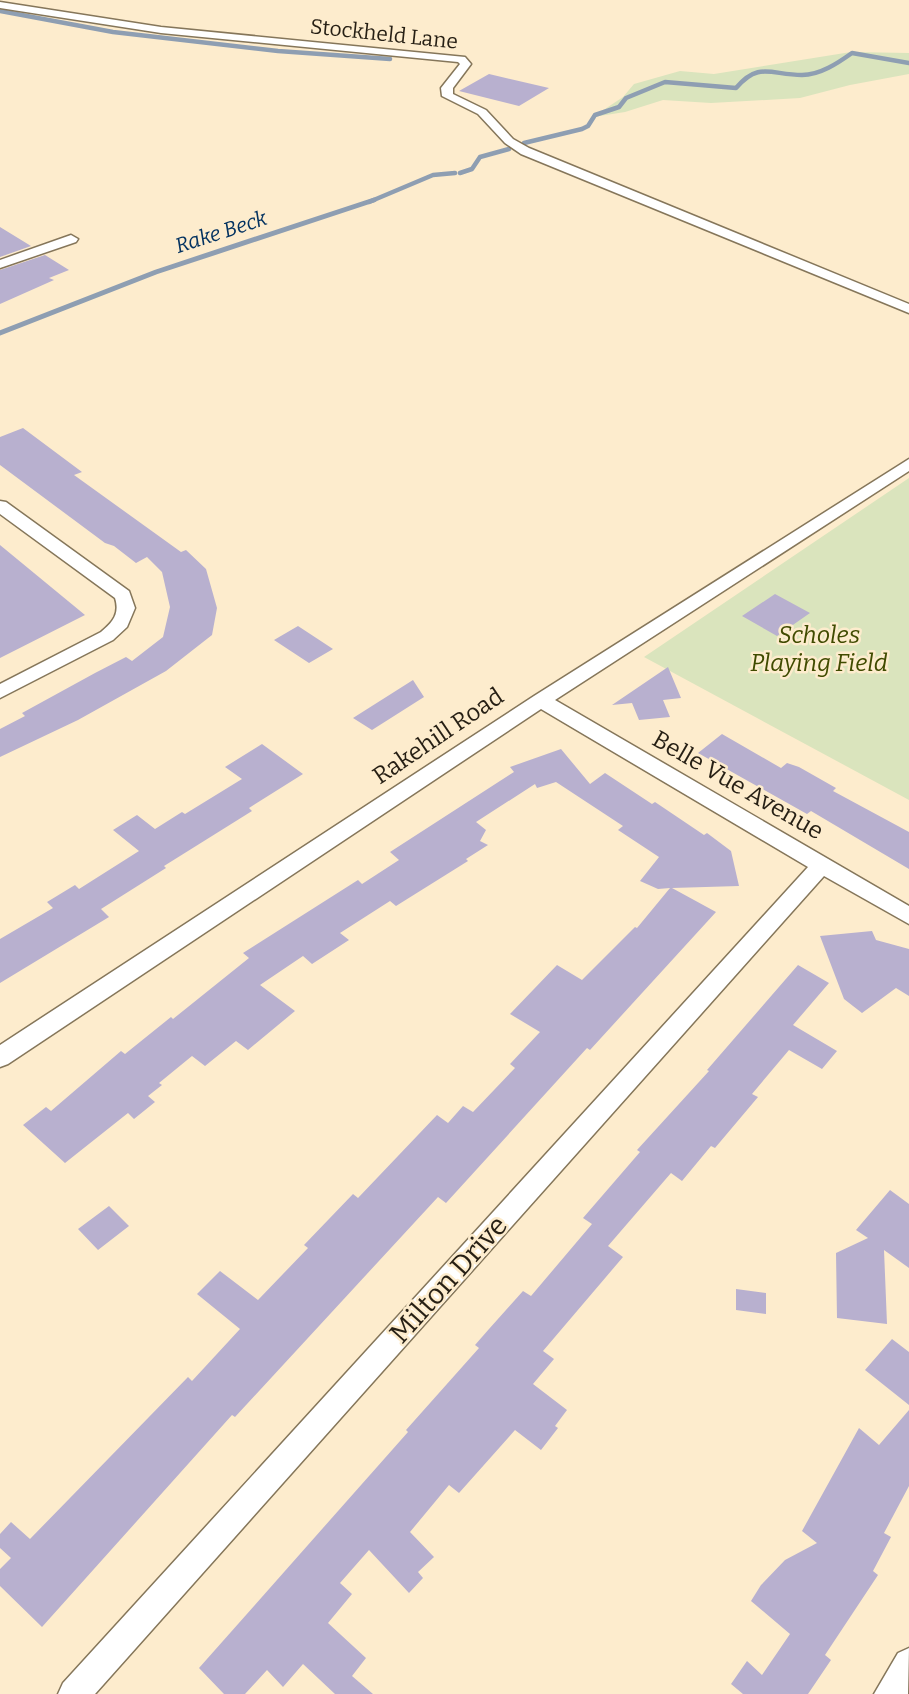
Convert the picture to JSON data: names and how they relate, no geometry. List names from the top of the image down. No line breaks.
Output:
{"streets":{"street":["Stockheld Lane","Rakehill Road","Belle Vue Avenue","Milton Drive"]},"crossings":[["Rakehill Road","Belle Vue Avenue"],["Belle Vue Avenue","Milton Drive"]],"water":["Rake Beck"],"parks":["Scholes Playing Field"]}
